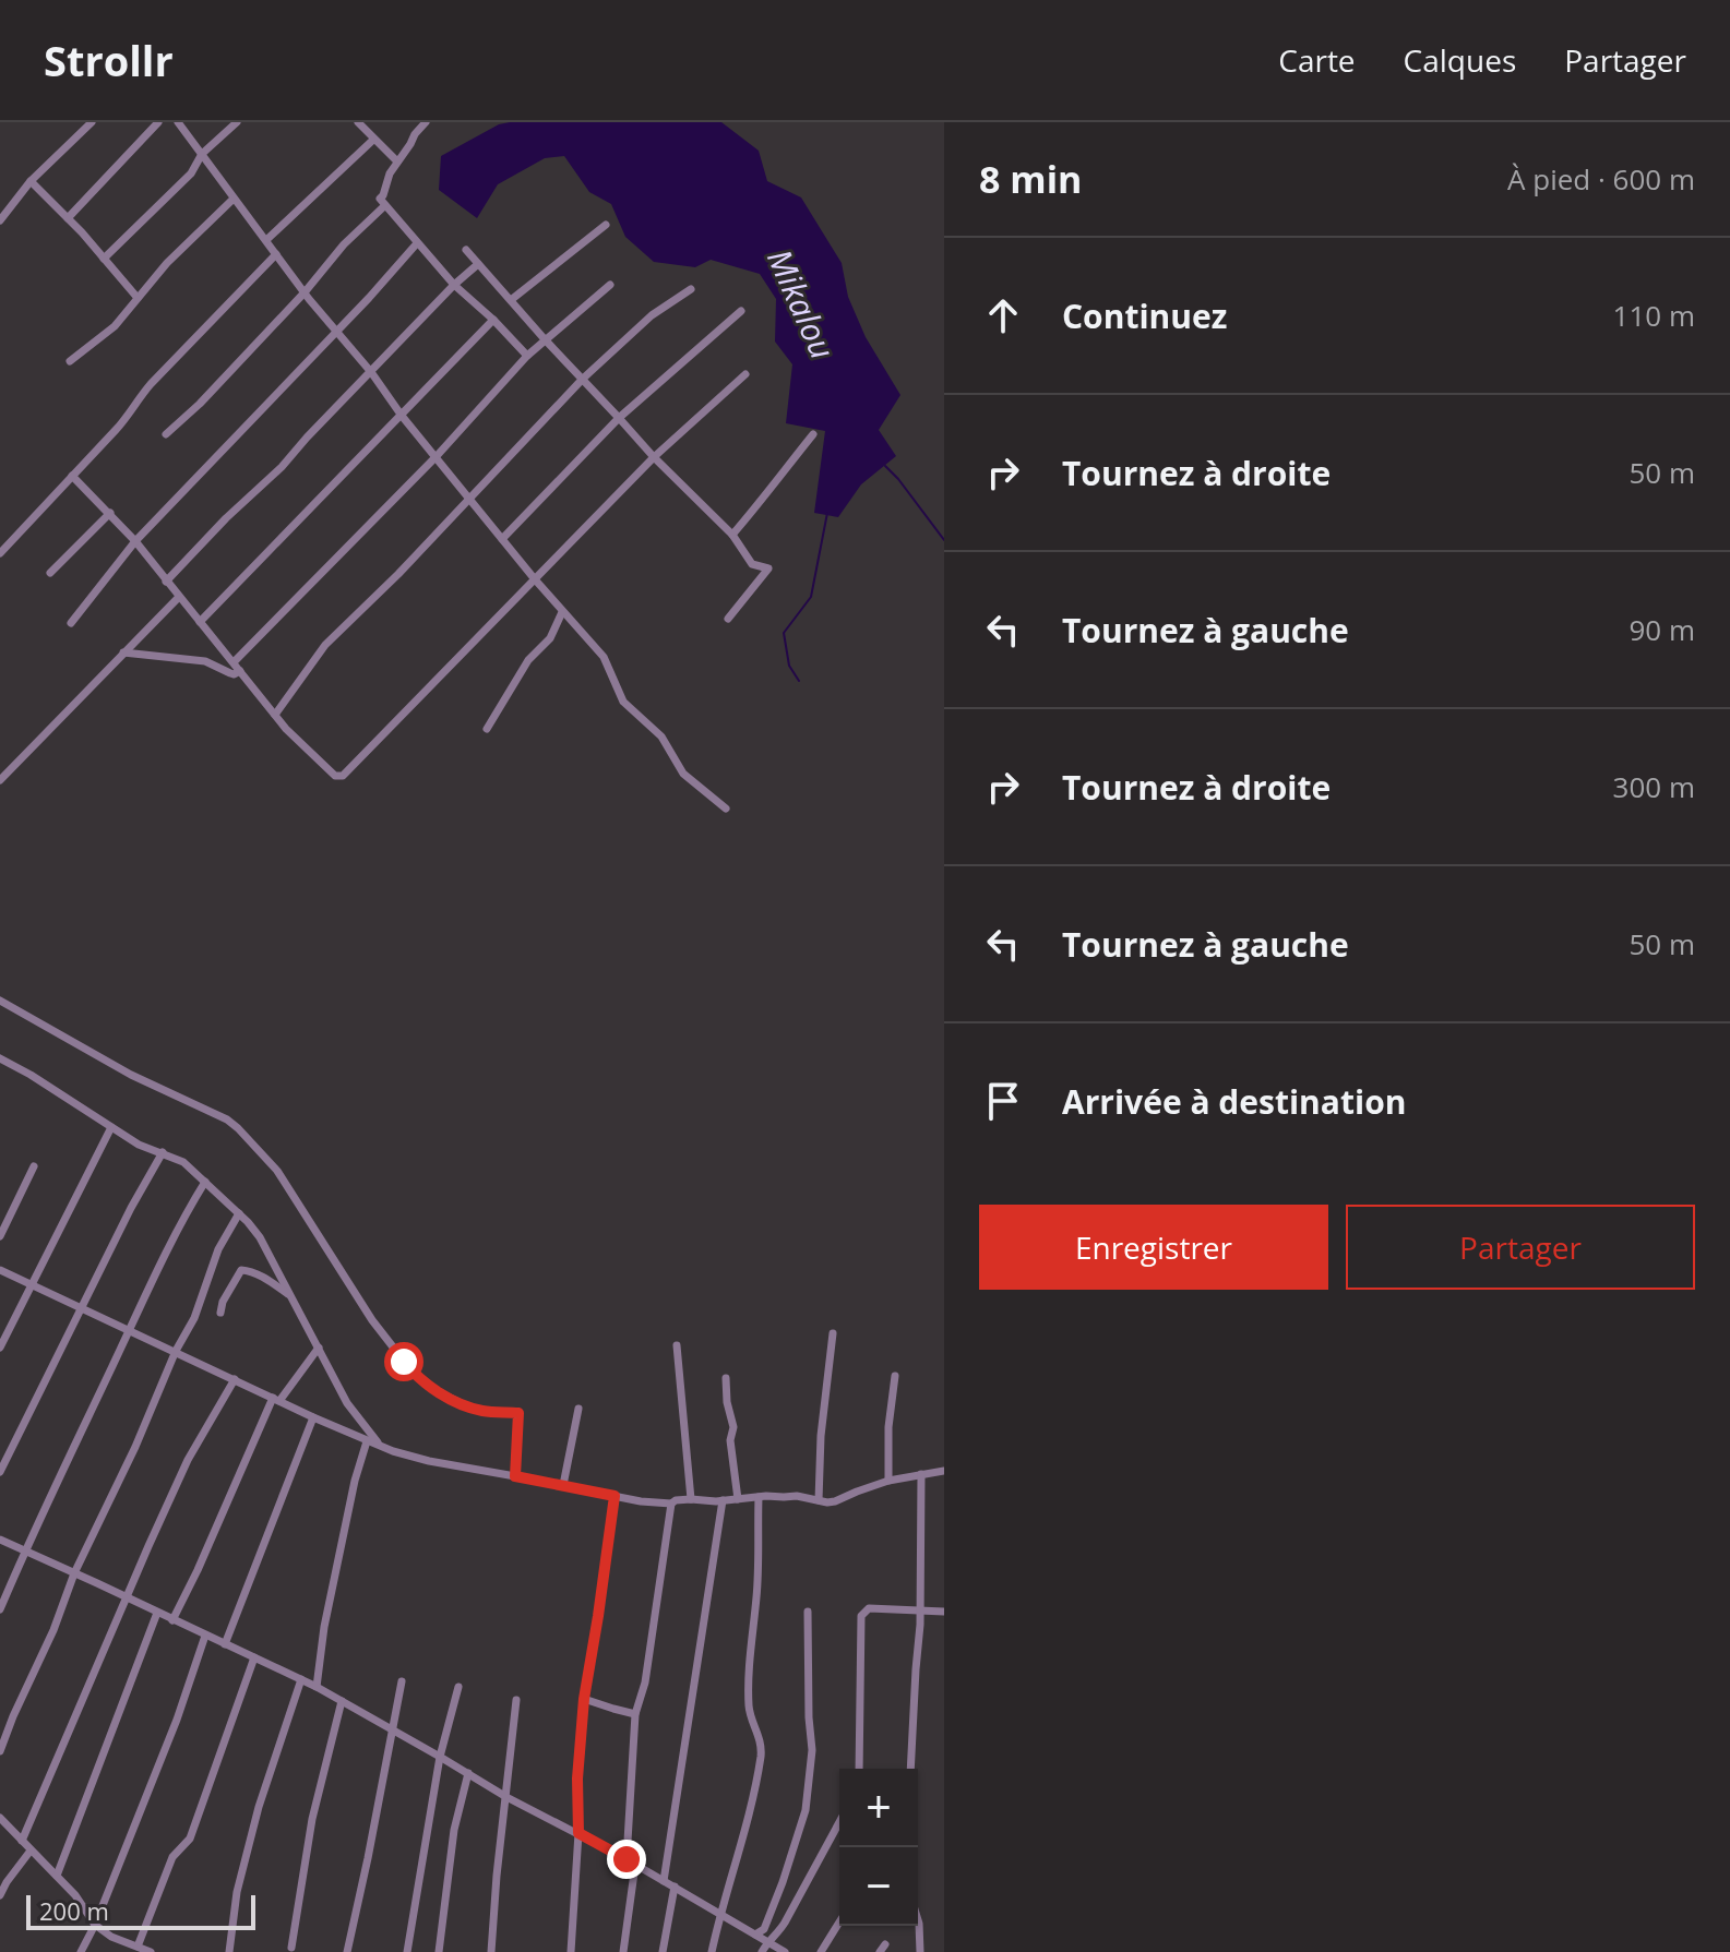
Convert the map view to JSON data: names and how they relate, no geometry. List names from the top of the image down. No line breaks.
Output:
{"water":["Mikalou"],"scale_bar":"200 m","page":{"header":"Strollr","nav":["Carte","Calques","Partager"],"heading":["8 min","À pied · 600 m"],"list":[["Continuez","110 m"],["Tournez à droite","50 m"],["Tournez à gauche","90 m"],["Tournez à droite","300 m"],["Tournez à gauche","50 m"],"Arrivée à destination"],"buttons":["Enregistrer","Partager"],"map_buttons":["+","−"],"scale":"200 m"}}
